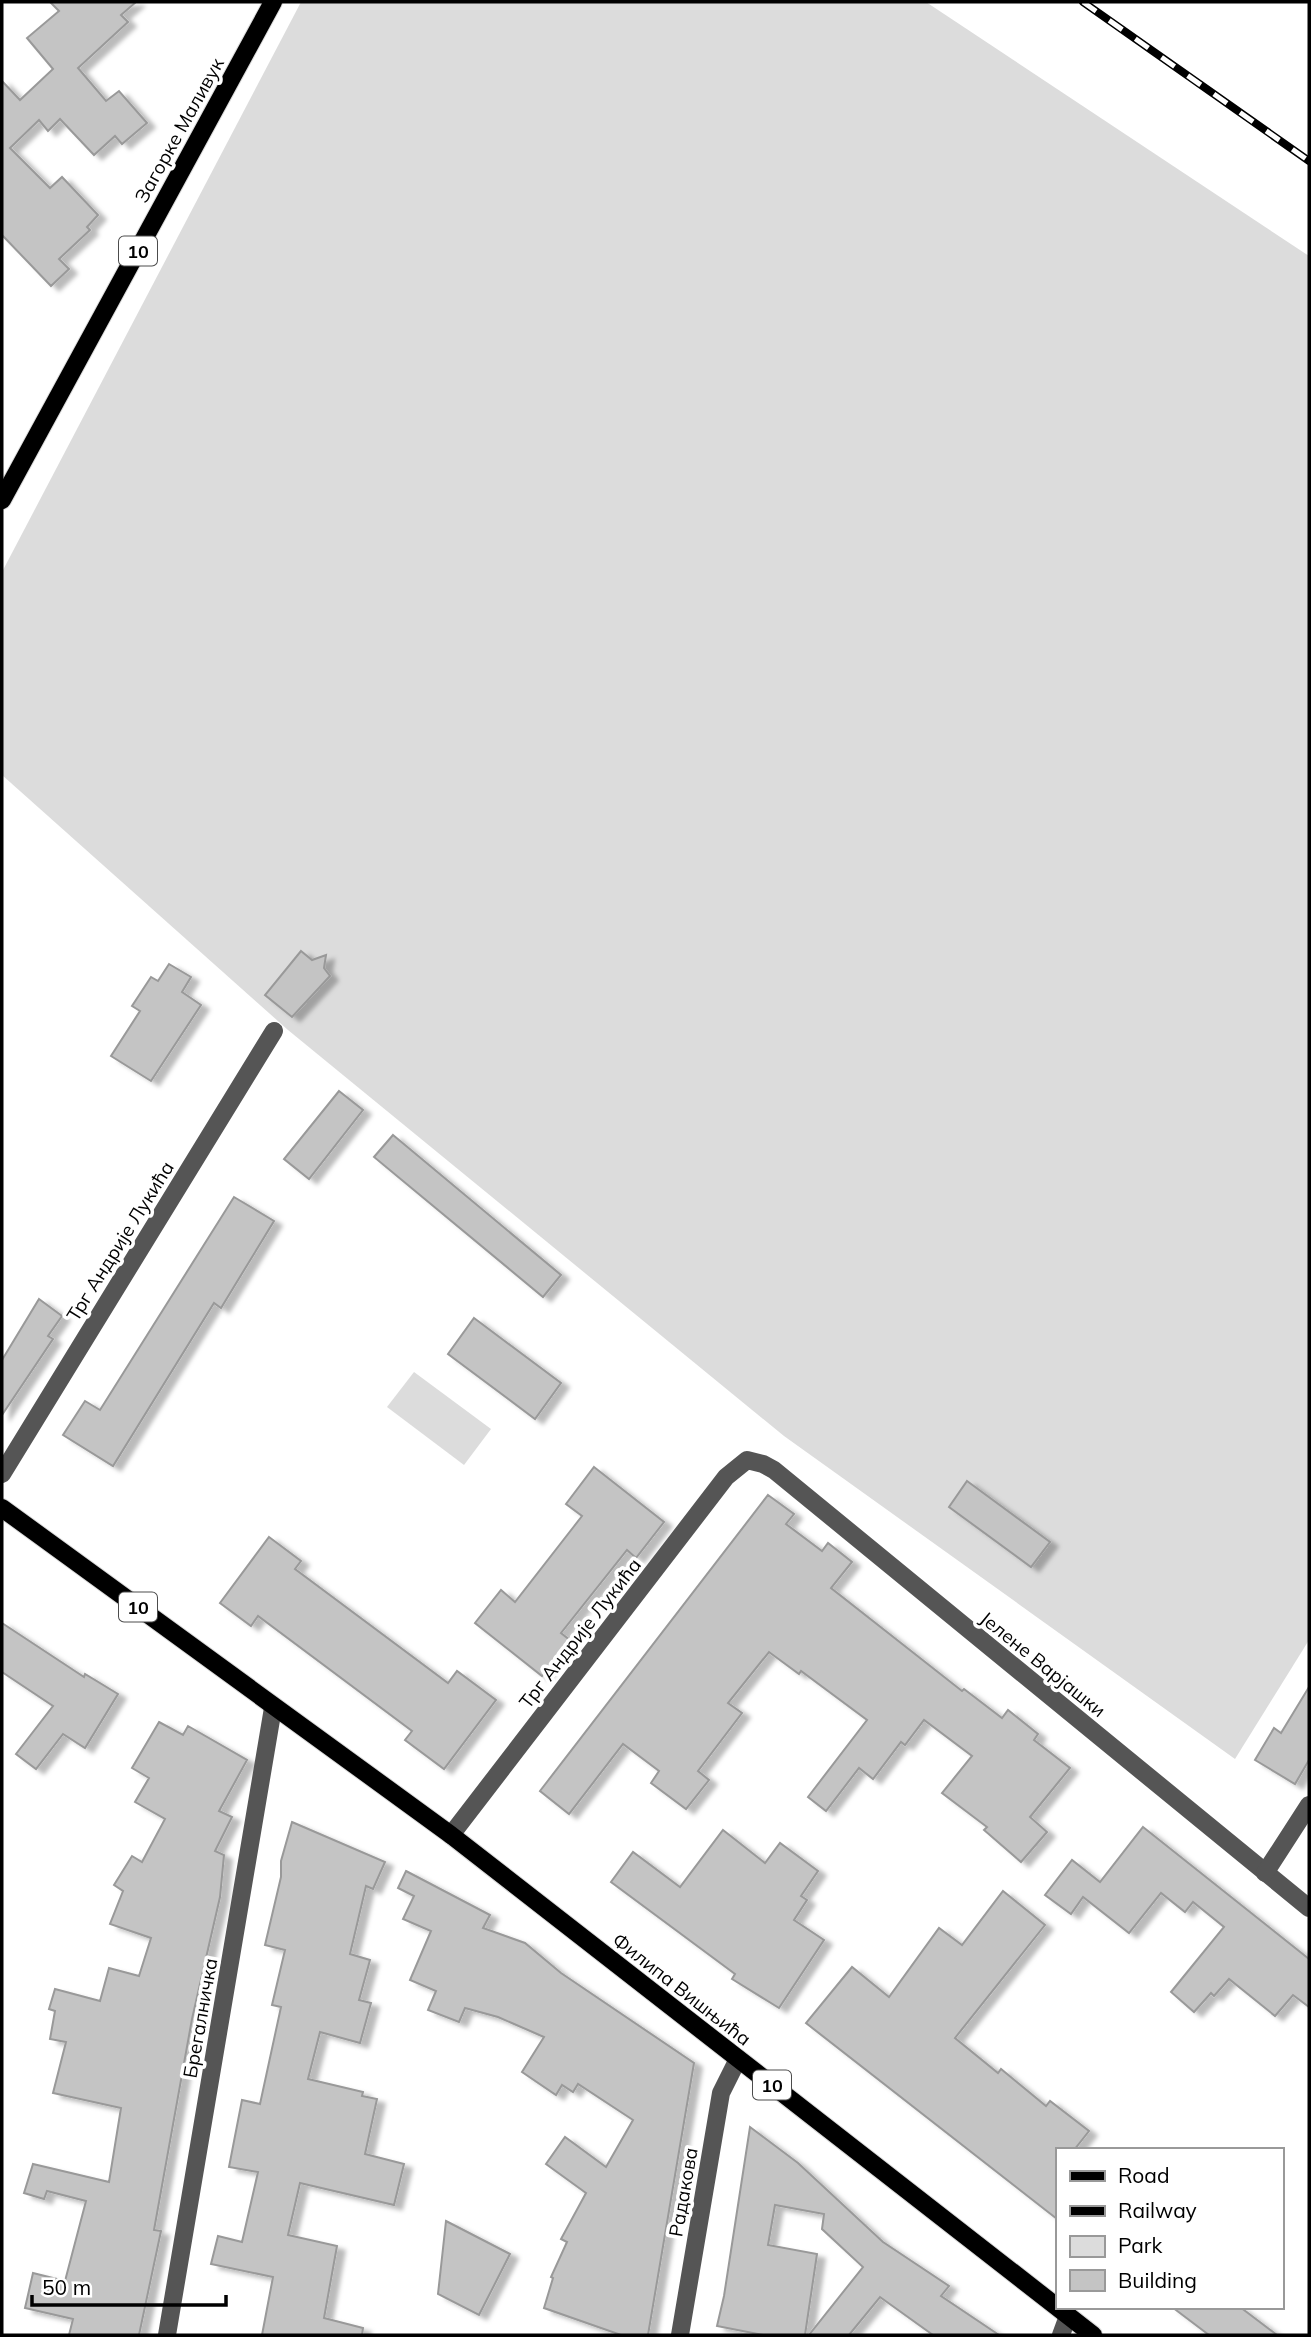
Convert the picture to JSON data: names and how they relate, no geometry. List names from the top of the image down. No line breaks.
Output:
{"streets":{"main road":["Загорке Маливук","10","Филипа Вишњића"],"street":["Трг Андрије Лукића","Јелене Варјашки","Брегалничка","Радакова"]},"crossings":[["10","Филипа Вишњића"],["10","Брегалничка"],["Трг Андрије Лукића","Јелене Варјашки"],["Трг Андрије Лукића","Филипа Вишњића"],["Филипа Вишњића","Брегалничка"],["Филипа Вишњића","Радакова"]],"legend":["Road","Railway","Park","Building"],"scale_bar":"50 m"}
